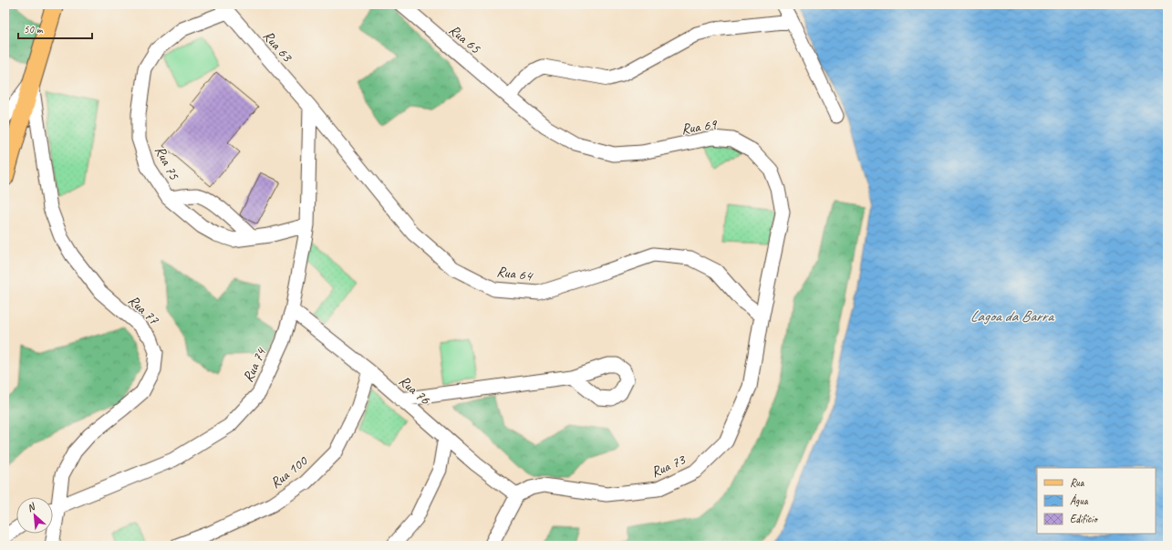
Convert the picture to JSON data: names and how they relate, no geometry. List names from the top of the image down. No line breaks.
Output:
{"streets":{"street":["Rua 65","Rua 63","Rua 69","Rua 75","Rua 64","Rua 77","Rua 74","Rua 76","Rua 73","Rua 100"]},"crossings":[["Rua 65","Rua 69"],["Rua 63","Rua 75"],["Rua 63","Rua 64"],["Rua 63","Rua 74"],["Rua 69","Rua 64"],["Rua 69","Rua 73"],["Rua 75","Rua 74"],["Rua 64","Rua 74"],["Rua 64","Rua 73"],["Rua 77","Rua 74"],["Rua 74","Rua 76"],["Rua 76","Rua 73"],["Rua 76","Rua 100"]],"water":["Lagoa da Barra"],"legend":["Rua","Água","Edifício"],"scale_bar":"50 m","north":"top left"}
